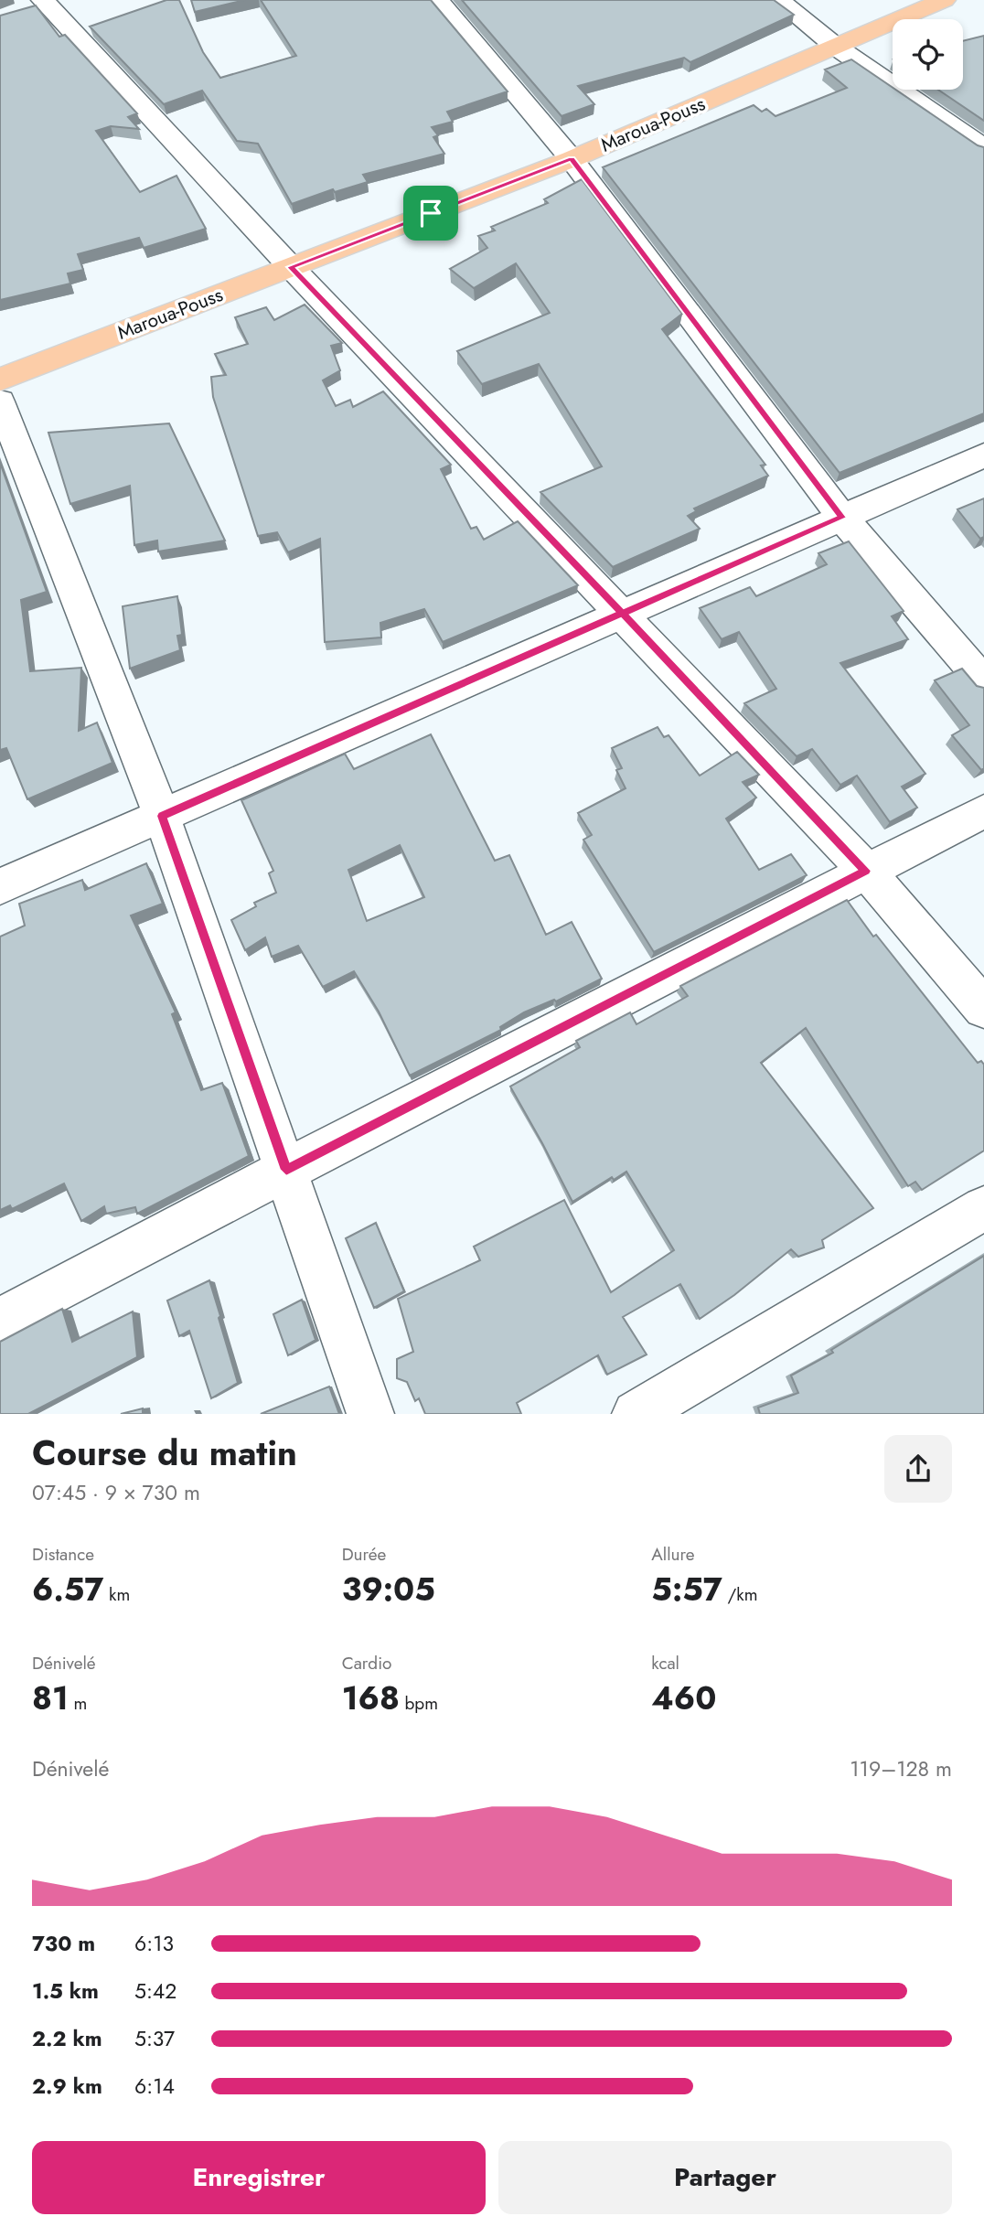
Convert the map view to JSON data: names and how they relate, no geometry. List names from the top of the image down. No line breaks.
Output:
{"streets":{"main road":["Maroua-Pouss"]},"page":{"heading":["Course du matin","07:45 · 9 × 730 m"],"stats":[["Distance","6.57 km"],["Durée","39:05"],["Allure","5:57 /km"],["Dénivelé","81 m"],["Cardio","168 bpm"],["kcal","460"]],"chart":["Dénivelé","119–128 m"],"list":[{"name":"730 m","note":"6:13"},{"name":"1.5 km","note":"5:42"},{"name":"2.2 km","note":"5:37"},{"name":"2.9 km","note":"6:14"}],"buttons":["Enregistrer","Partager"]}}
